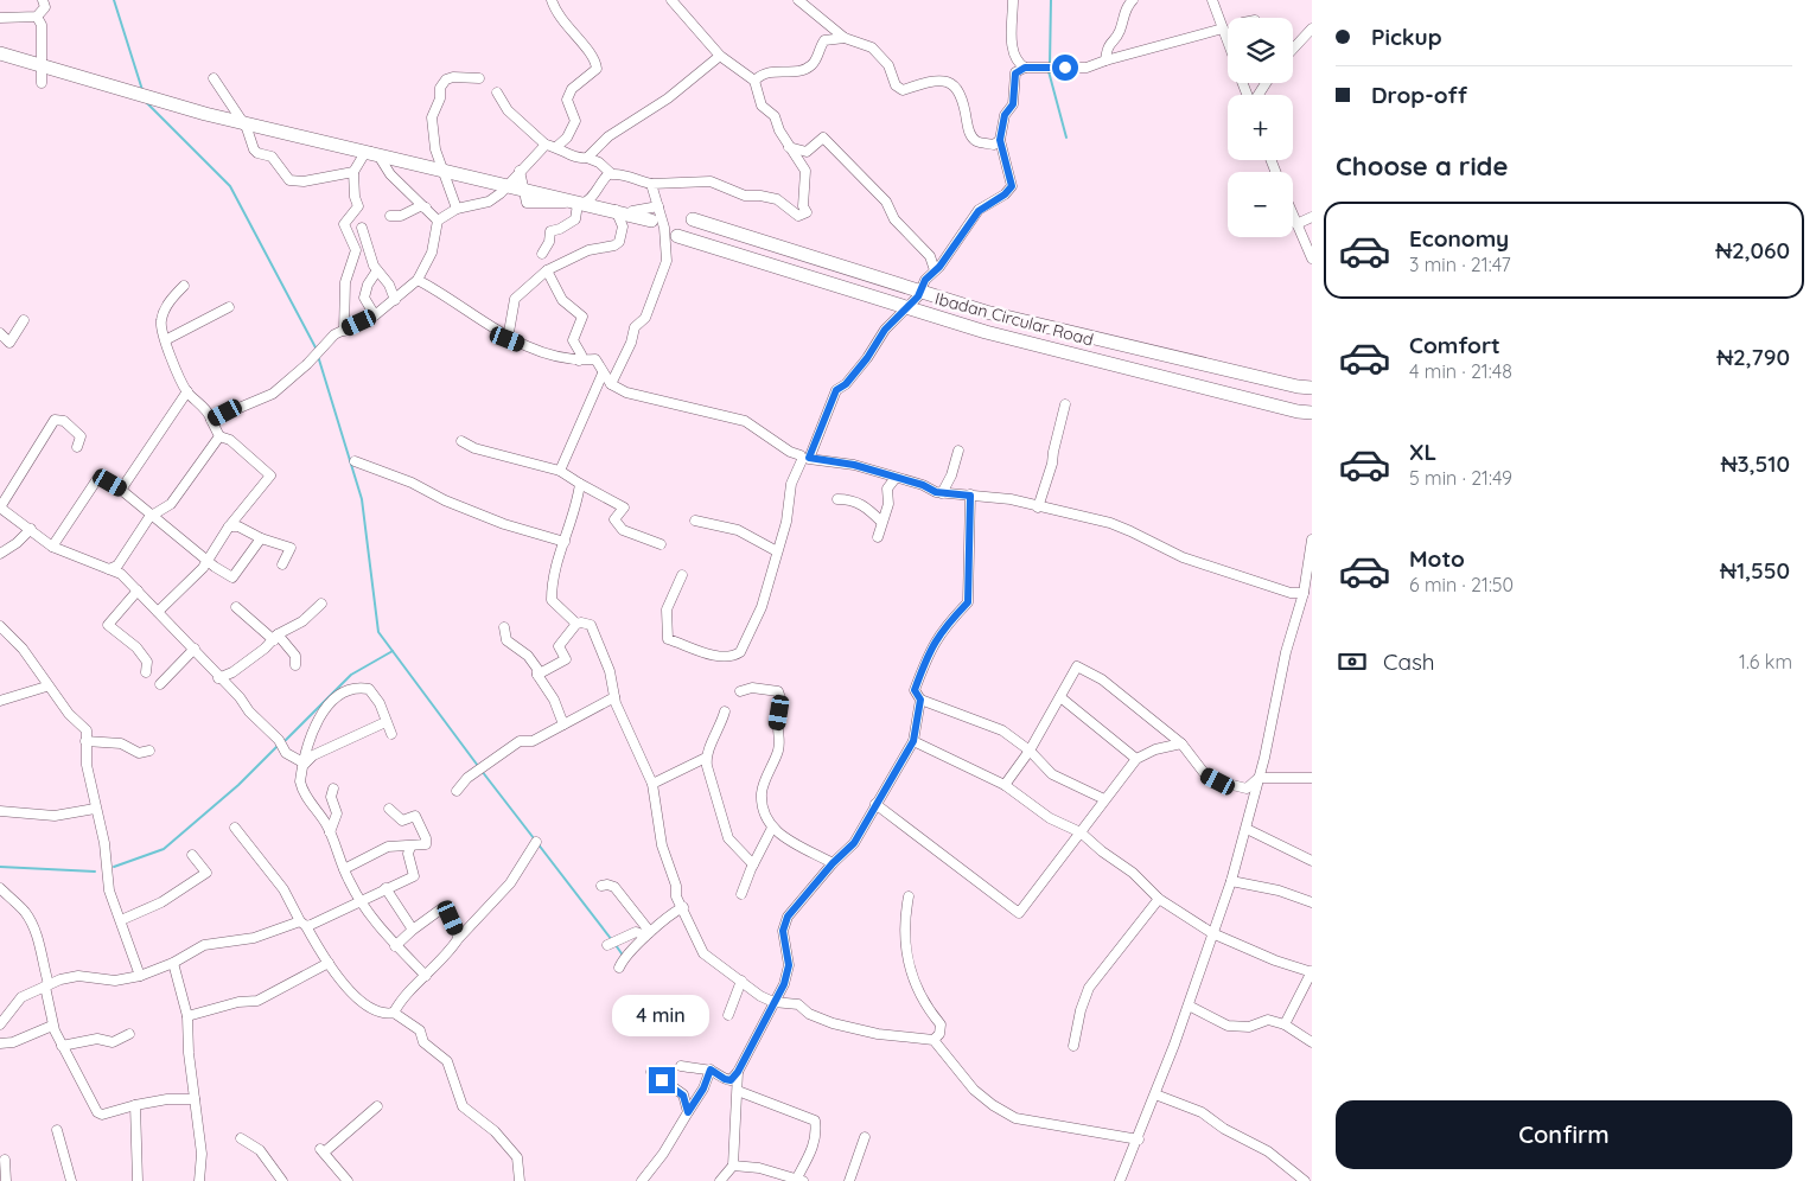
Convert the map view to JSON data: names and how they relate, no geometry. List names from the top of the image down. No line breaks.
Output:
{"streets":{"highway":["Ibadan Circular Road"]},"page":{"banner":["Pickup","Drop-off"],"map_buttons":["+","−"],"heading":"Choose a ride","list":[{"name":"Economy","note":"3 min · 21:47","value":"₦2,060"},{"name":"Comfort","note":"4 min · 21:48","value":"₦2,790"},{"name":"XL","note":"5 min · 21:49","value":"₦3,510"},{"name":"Moto","note":"6 min · 21:50","value":"₦1,550"}],"pay":["Cash","1.6 km"],"bubble":"4 min","buttons":"Confirm"}}
